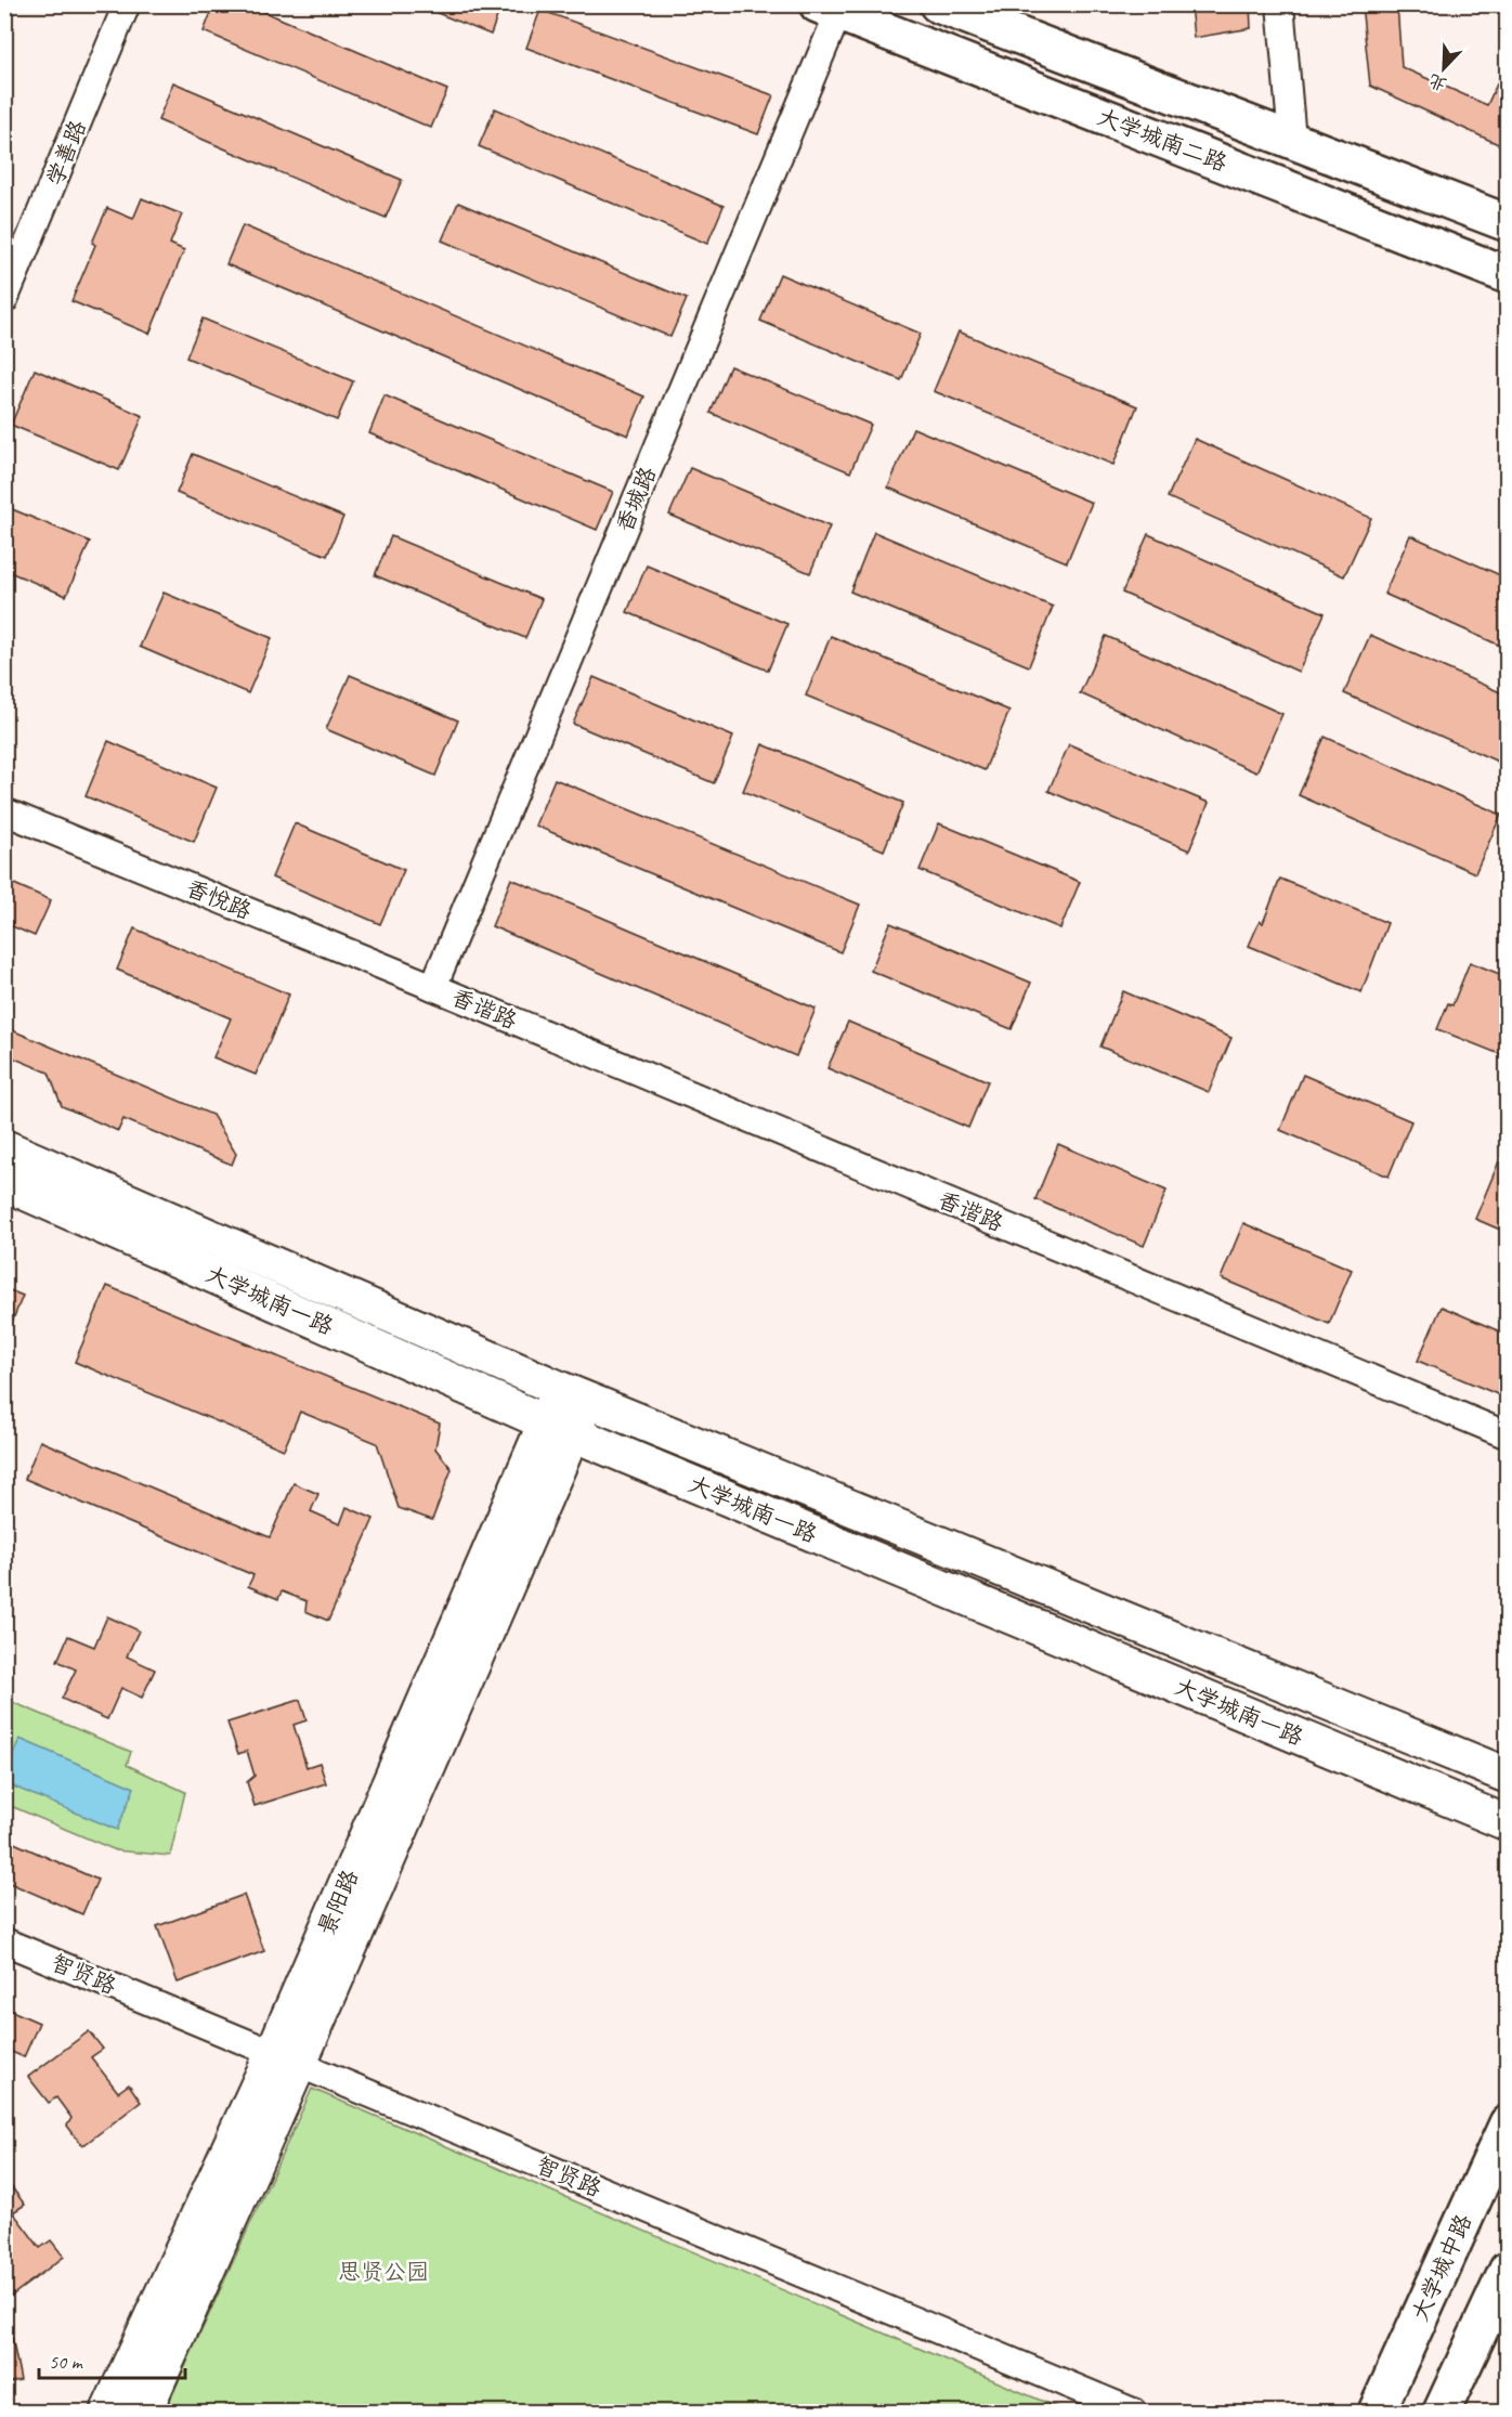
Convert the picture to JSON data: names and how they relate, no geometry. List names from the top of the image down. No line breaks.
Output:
{"streets":{"highway":["大学城南二路","大学城中路"],"main road":["大学城南一路","景阳路"],"street":["学善路","香城路","香悦路","香谐路","智贤路"]},"crossings":[["大学城南二路","香城路"],["香城路","香悦路"],["香城路","香谐路"],["香悦路","香谐路"],["大学城南一路","景阳路"],["景阳路","智贤路"]],"parks":["思贤公园"],"scale_bar":"50 m","north":"bottom left"}
